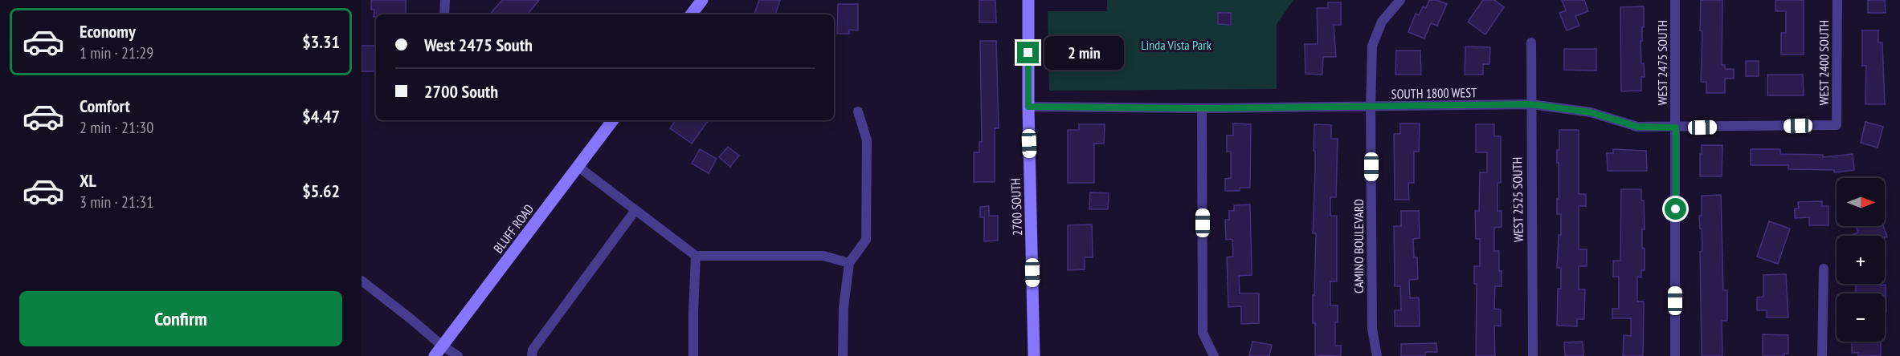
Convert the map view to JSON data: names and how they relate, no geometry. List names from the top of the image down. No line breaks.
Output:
{"streets":{"main road":["2700 SOUTH","BLUFF ROAD"],"street":["WEST 2475 SOUTH","WEST 2400 SOUTH","SOUTH 1800 WEST","WEST 2525 SOUTH","CAMINO BOULEVARD"]},"crossings":[["WEST 2475 SOUTH","SOUTH 1800 WEST"],["WEST 2400 SOUTH","SOUTH 1800 WEST"],["SOUTH 1800 WEST","WEST 2525 SOUTH"],["SOUTH 1800 WEST","2700 SOUTH"],["SOUTH 1800 WEST","CAMINO BOULEVARD"]],"parks":["Linda Vista Park"],"north":"right","page":{"list":[{"name":"Economy","note":"1 min · 21:29","value":"$3.31"},{"name":"Comfort","note":"2 min · 21:30","value":"$4.47"},{"name":"XL","note":"3 min · 21:31","value":"$5.62"}],"banner":["West 2475 South","2700 South"],"bubble":"2 min","map_buttons":["+","−"],"buttons":"Confirm"}}
